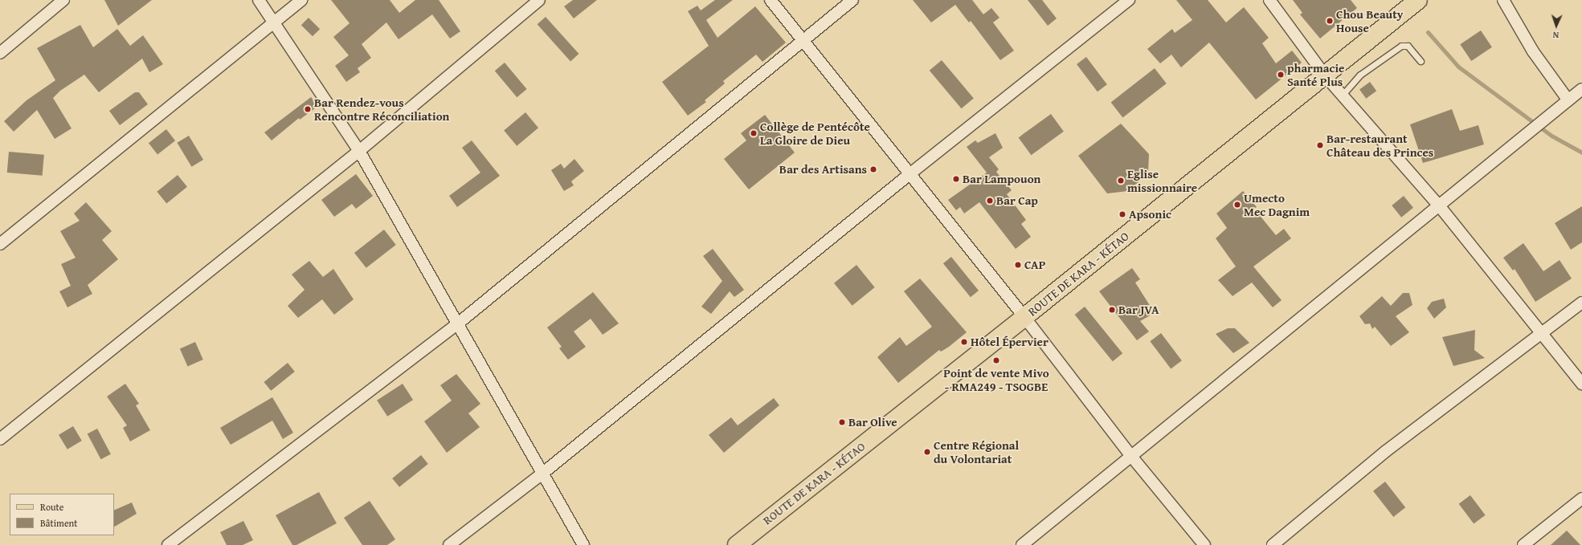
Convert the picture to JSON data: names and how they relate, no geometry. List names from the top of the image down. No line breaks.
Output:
{"streets":{"main road":["ROUTE DE KARA - KÉTAO"]},"places":["Chou Beauty House","pharmacie Santé Plus","Bar Rendez-vous Rencontre Réconciliation","Collège de Pentécôte La Gloire de Dieu","Bar-restaurant Château des Princes","Bar des Artisans","Bar Lampouon","Eglise missionnaire","Bar Cap","Umecto Mec Dagnim","Apsonic","CAP","Bar JVA","Hôtel Épervier","Point de vente Mivo - RMA249 - TSOGBE","Bar Olive","Centre Régional du Volontariat"],"legend":["Route","Bâtiment"],"north":"bottom"}
